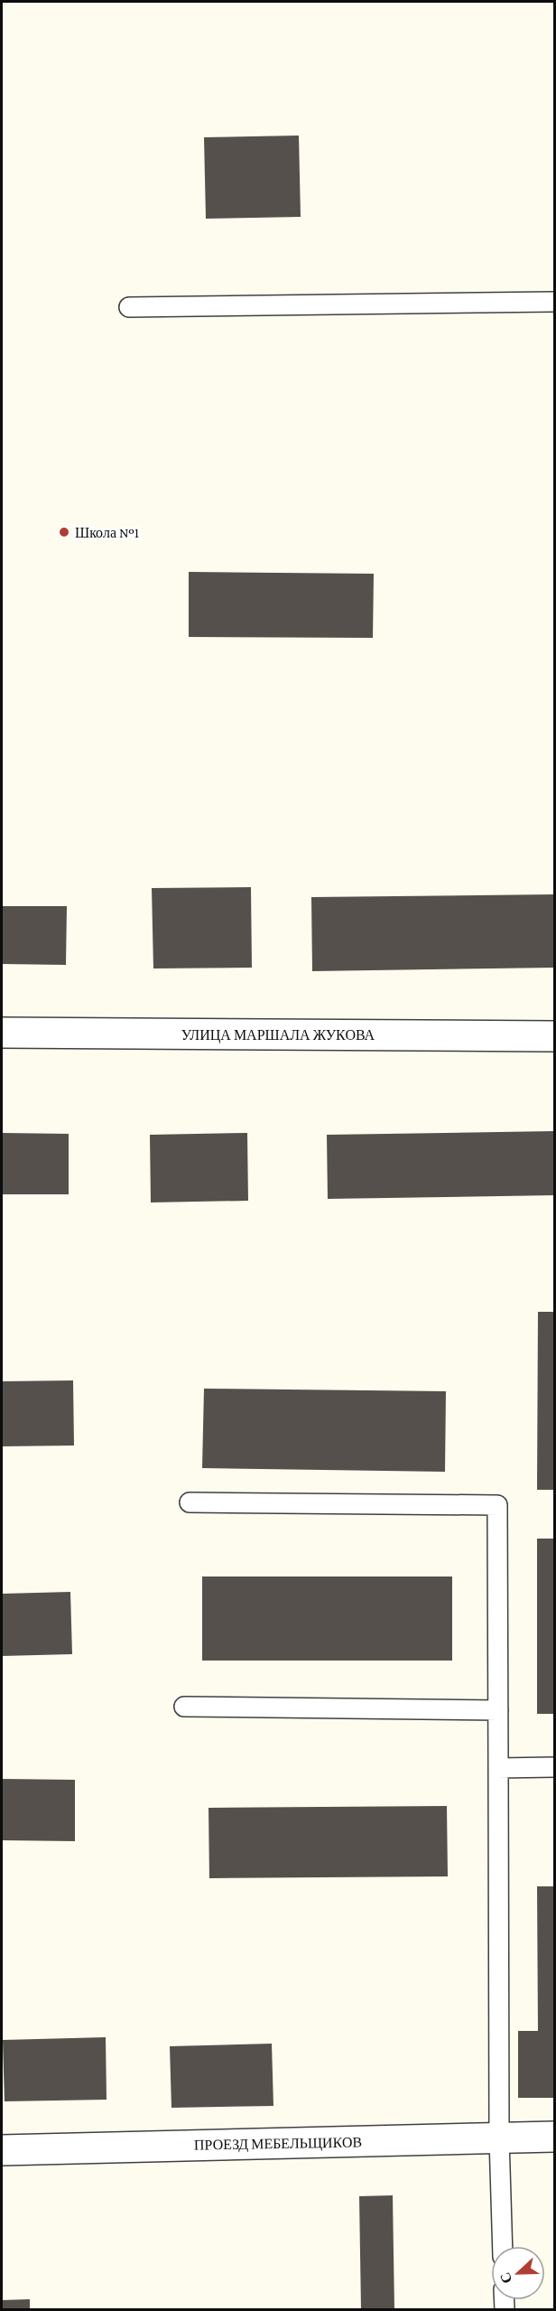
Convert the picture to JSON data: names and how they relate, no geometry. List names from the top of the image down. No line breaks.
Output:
{"streets":{"street":["УЛИЦА МАРШАЛА ЖУКОВА","ПРОЕЗД МЕБЕЛЬЩИКОВ"]},"places":["Школа №1"],"north":"left"}
